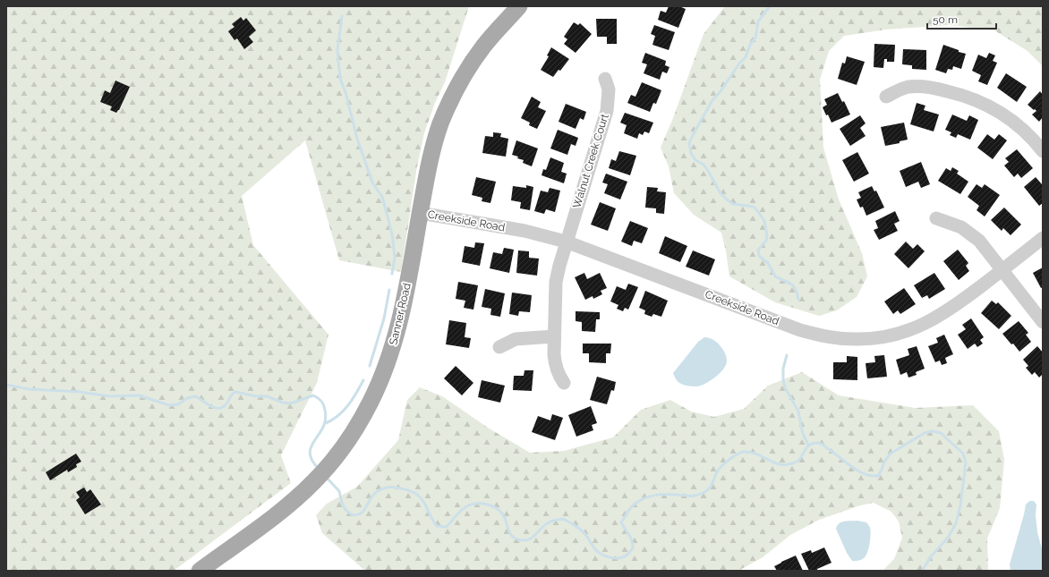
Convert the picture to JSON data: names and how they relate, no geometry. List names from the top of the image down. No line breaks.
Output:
{"streets":{"main road":["Sanner Road"],"street":["Walnut Creek Court","Creekside Road"]},"crossings":[["Walnut Creek Court","Creekside Road"],["Creekside Road","Sanner Road"]],"scale_bar":"50 m"}
